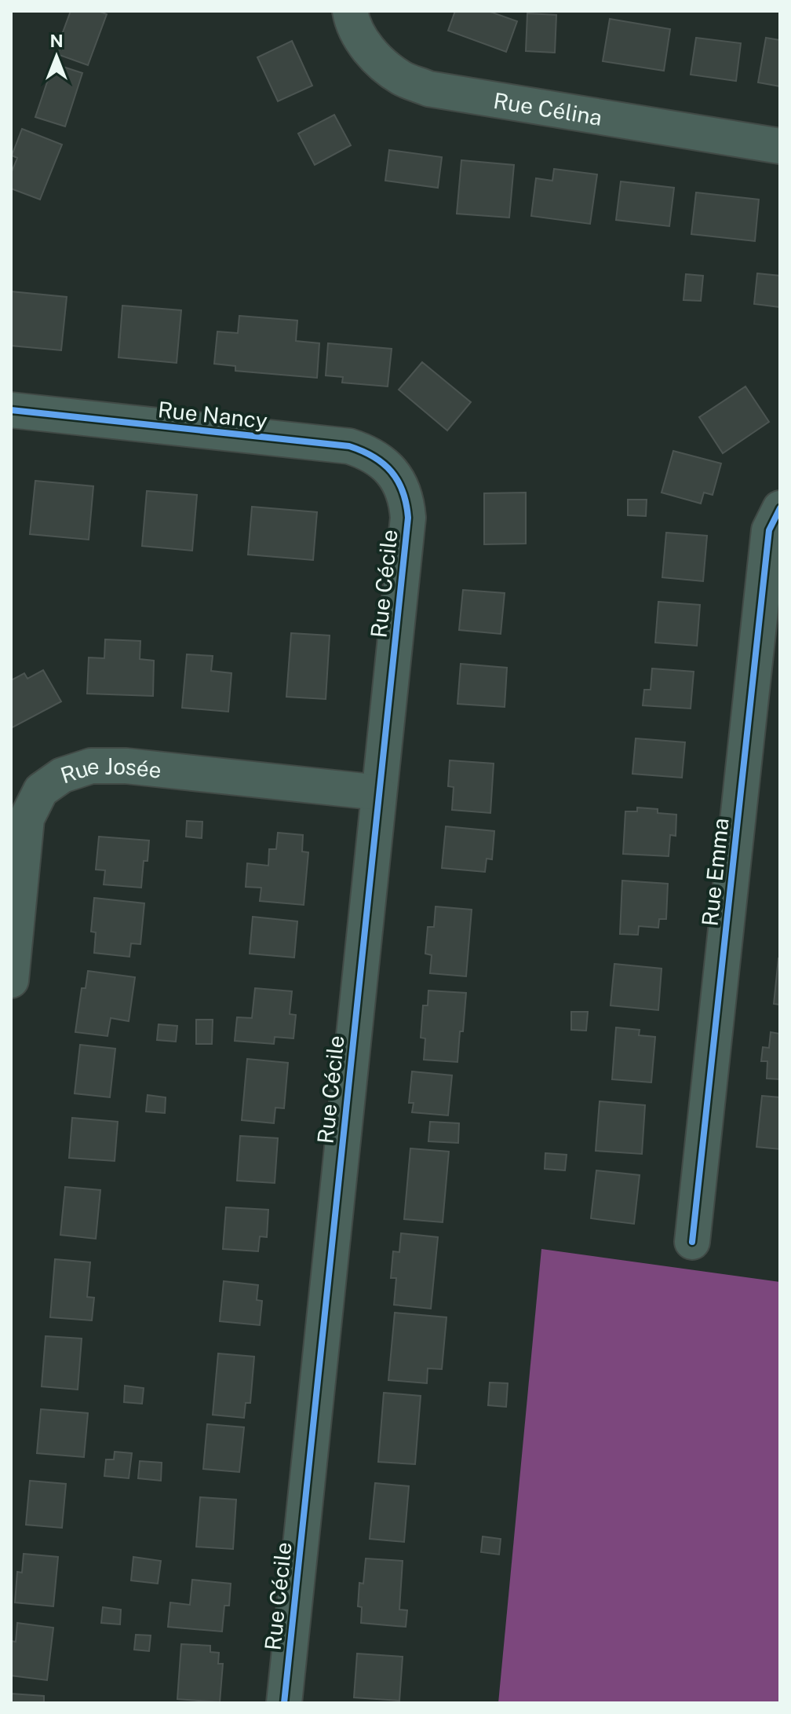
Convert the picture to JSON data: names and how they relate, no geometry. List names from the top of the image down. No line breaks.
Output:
{"streets":{"street":["Rue Célina","Rue Nancy","Rue Cécile","Rue Josée","Rue Emma"]},"crossings":[["Rue Nancy","Rue Cécile"],["Rue Cécile","Rue Josée"]],"north":"top"}
